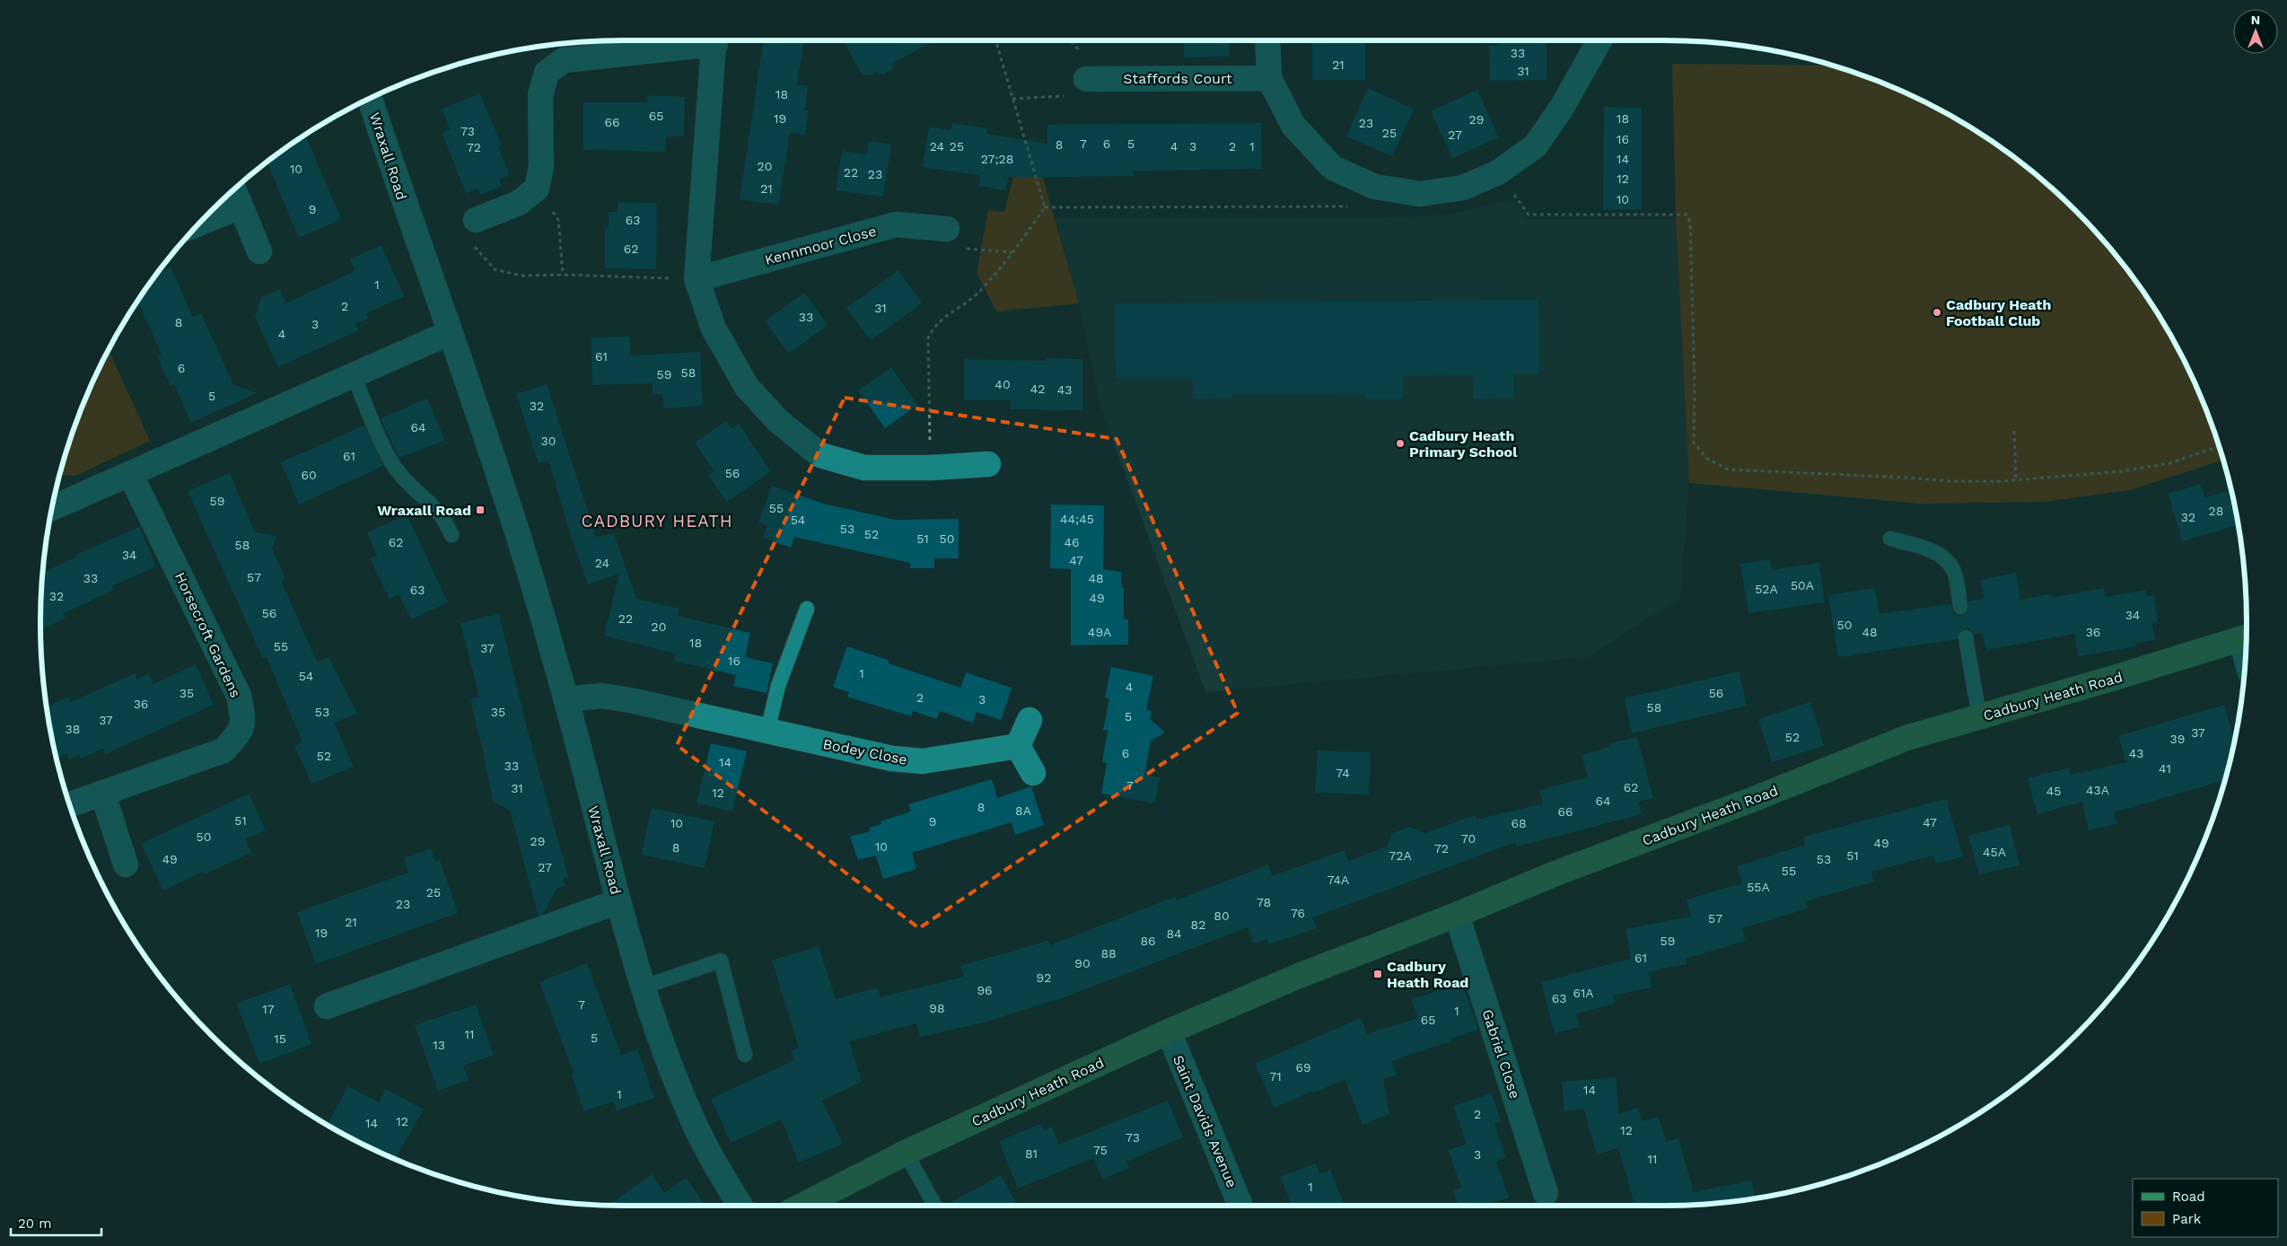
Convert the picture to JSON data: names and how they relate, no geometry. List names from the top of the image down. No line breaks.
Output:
{"streets":{"street":["Staffords Court","Wraxall Road","Kennmoor Close","Horsecroft Gardens","Cadbury Heath Road","Bodey Close","Gabriel Close","Saint Davids Avenue"]},"crossings":[["Wraxall Road","Bodey Close"],["Cadbury Heath Road","Gabriel Close"],["Cadbury Heath Road","Saint Davids Avenue"]],"districts":["CADBURY HEATH"],"places":{"other":["Cadbury Heath Football Club","Cadbury Heath Primary School"],"transit":["Wraxall Road","Cadbury Heath Road"]},"house_numbers":["33","21","31","18","65","19","18","29","66","23","73","25","27","16","7","6","5","8","24","25","4","3","2","1","72","27;28","14","20","10","22","23","12","21","10","9","63","62","1","2","31","33","8","3","4","61","6","58","59","40","42","43","5","32","64","30","61","56","60","59","55","28","32","44;45","54","53","52","51","50","62","46","58","34","47","24","57","33","48","50A","52A","63","32","49","56","34","22","50","20","49A","48","36","18","55","37","16","1","54","4","35","56","2","3","36","58","53","35","5","37","38","37","52","39","6","43","52","14","33","41","74","7","62","31","43A","45","12","64","8","8A","66","51","9","47","10","68","50","70","29","49","10","8","72","45A","72A","51","49","53","27","55","74A","55A","25","78","23","76","80","57","21","82","19","84","86","59","88","61","90","92","96","61A","63","7","98","17","1","65","11","5","15","13","69","71","14","1","2","12","14","12","73","75","81","3","11","1"],"legend":["Road","Park"],"scale_bar":"20 m","north":"top"}
